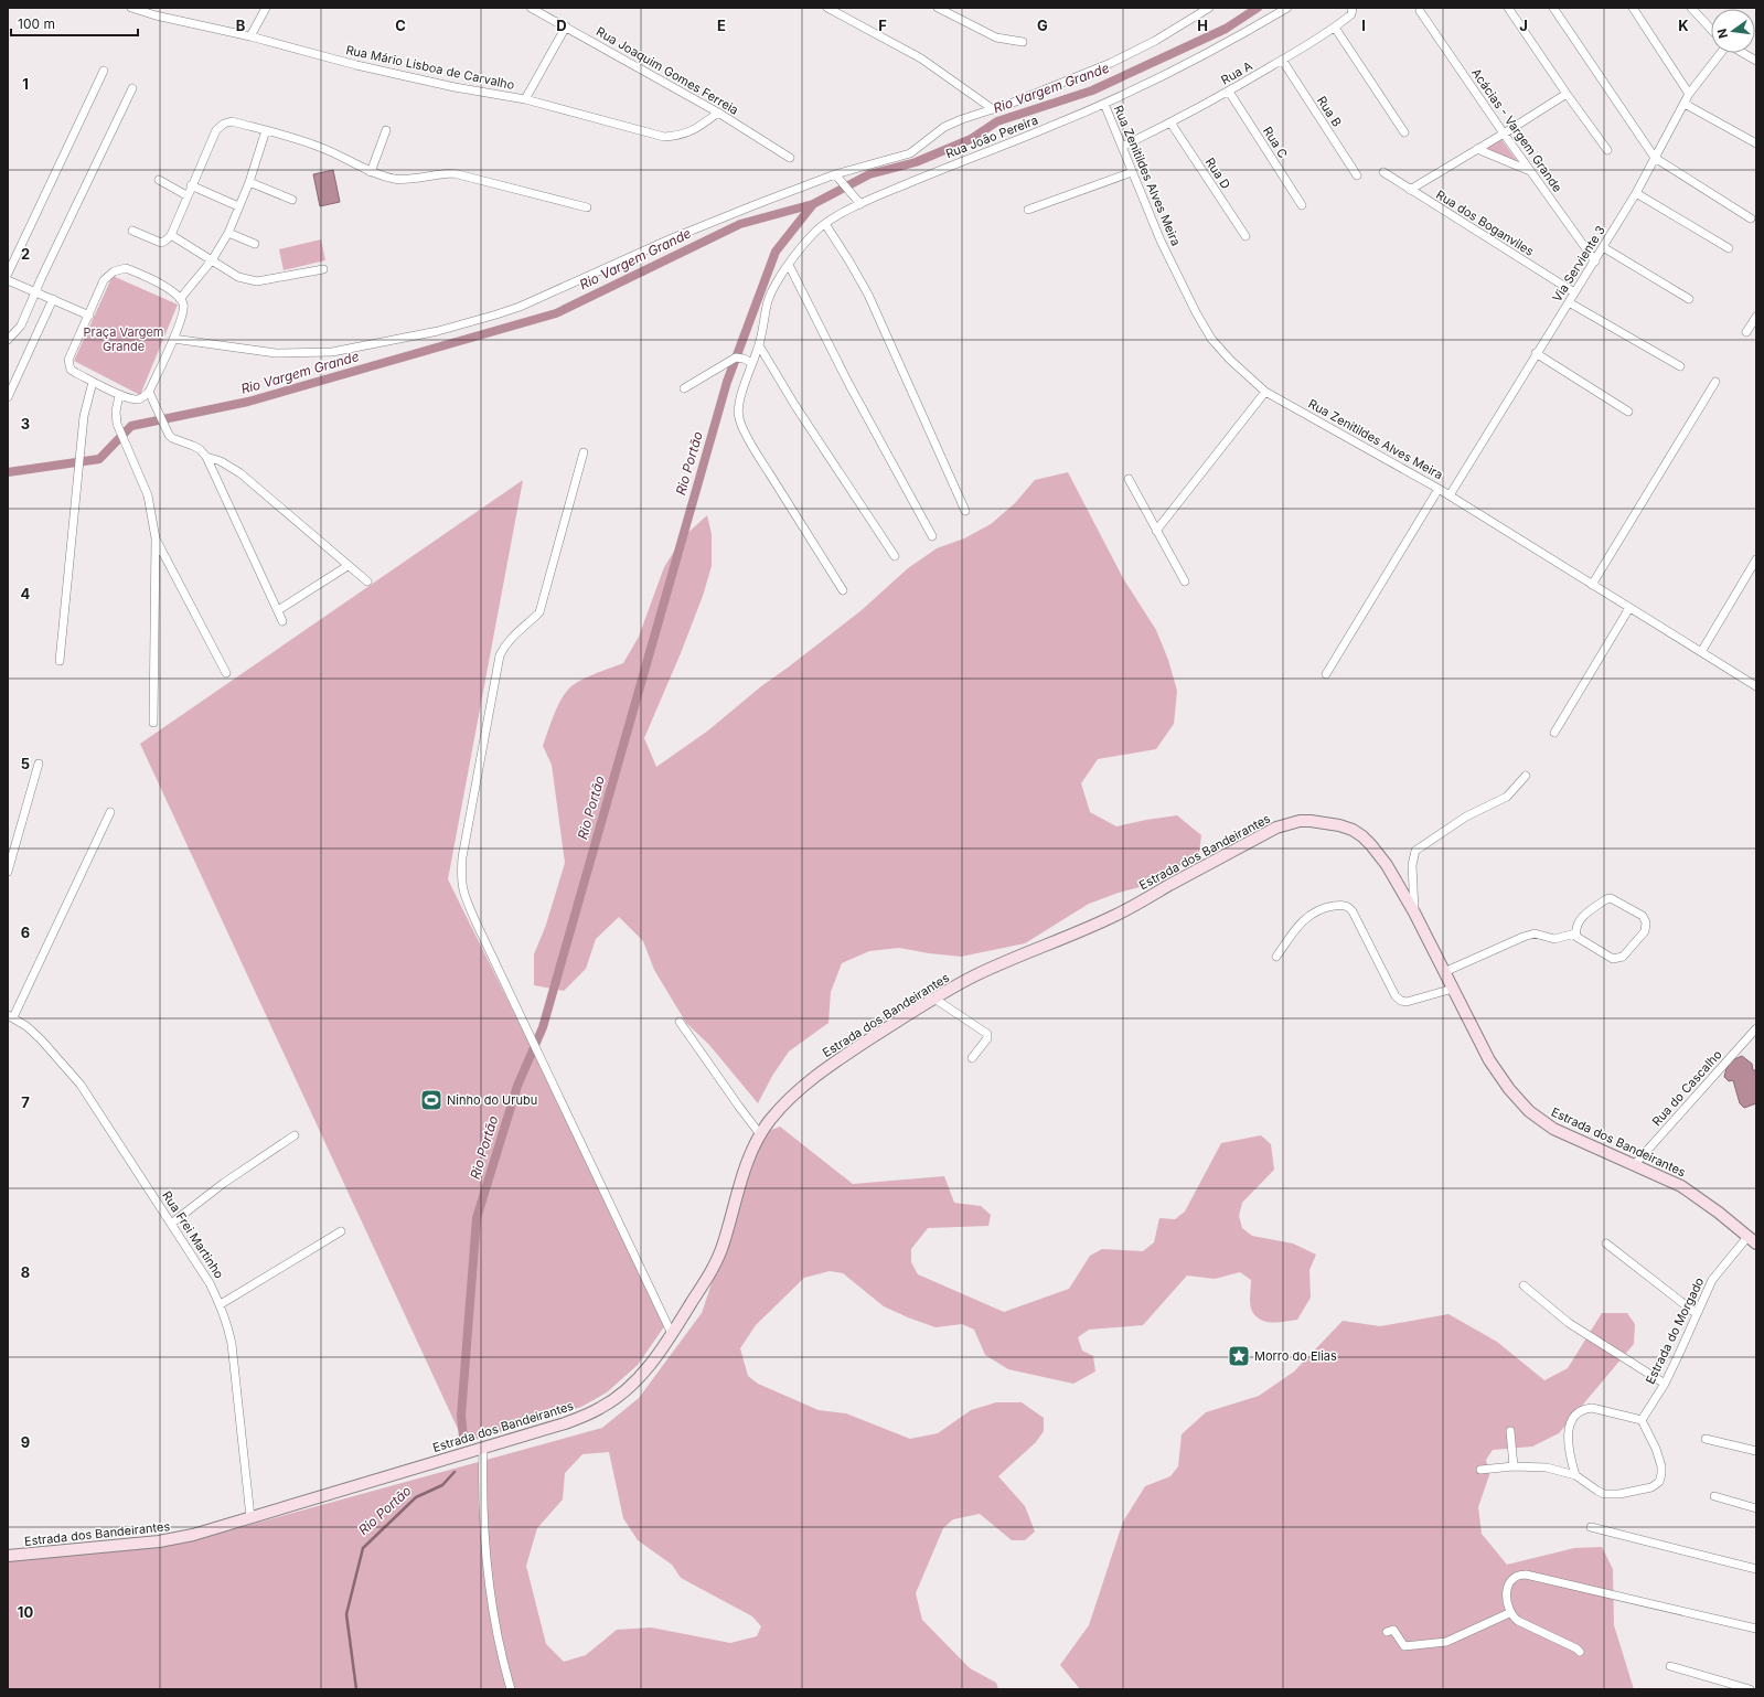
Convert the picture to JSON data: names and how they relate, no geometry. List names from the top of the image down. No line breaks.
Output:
{"streets":{"main road":["Estrada dos Bandeirantes"],"street":["Rua Mário Lisboa de Carvalho","Rua Joaquim Gomes Ferreia","Rua A","Rua B","Acácias - Vargem Grande","Rua João Pereira","Rua C","Rua D","Rua Zenitildes Alves Meira","Rua dos Boganviles","Via Serviente 3","Rua do Cascalho","Rua Frei Martinho","Estrada do Morgado"]},"crossings":[["Rua Mário Lisboa de Carvalho","Rua Joaquim Gomes Ferreia"],["Rua A","Rua B"],["Rua A","Rua C"],["Rua A","Rua D"],["Rua A","Rua Zenitildes Alves Meira"],["Acácias - Vargem Grande","Via Serviente 3"],["Rua João Pereira","Rua Zenitildes Alves Meira"],["Rua Zenitildes Alves Meira","Via Serviente 3"],["Rua dos Boganviles","Via Serviente 3"],["Estrada dos Bandeirantes","Rua do Cascalho"],["Estrada dos Bandeirantes","Rua Frei Martinho"],["Estrada dos Bandeirantes","Estrada do Morgado"]],"water":["Rio Vargem Grande","Rio Portão"],"parks":["Praça Vargem Grande"],"places":{"sports":["Ninho do Urubu"],"place":["Morro do Elias"]},"scale_bar":"100 m","north":"left","grid":{"columns":["B","C","D","E","F","G","H","I","J","K"],"rows":["1","2","3","4","5","6","7","8","9","10"]}}
